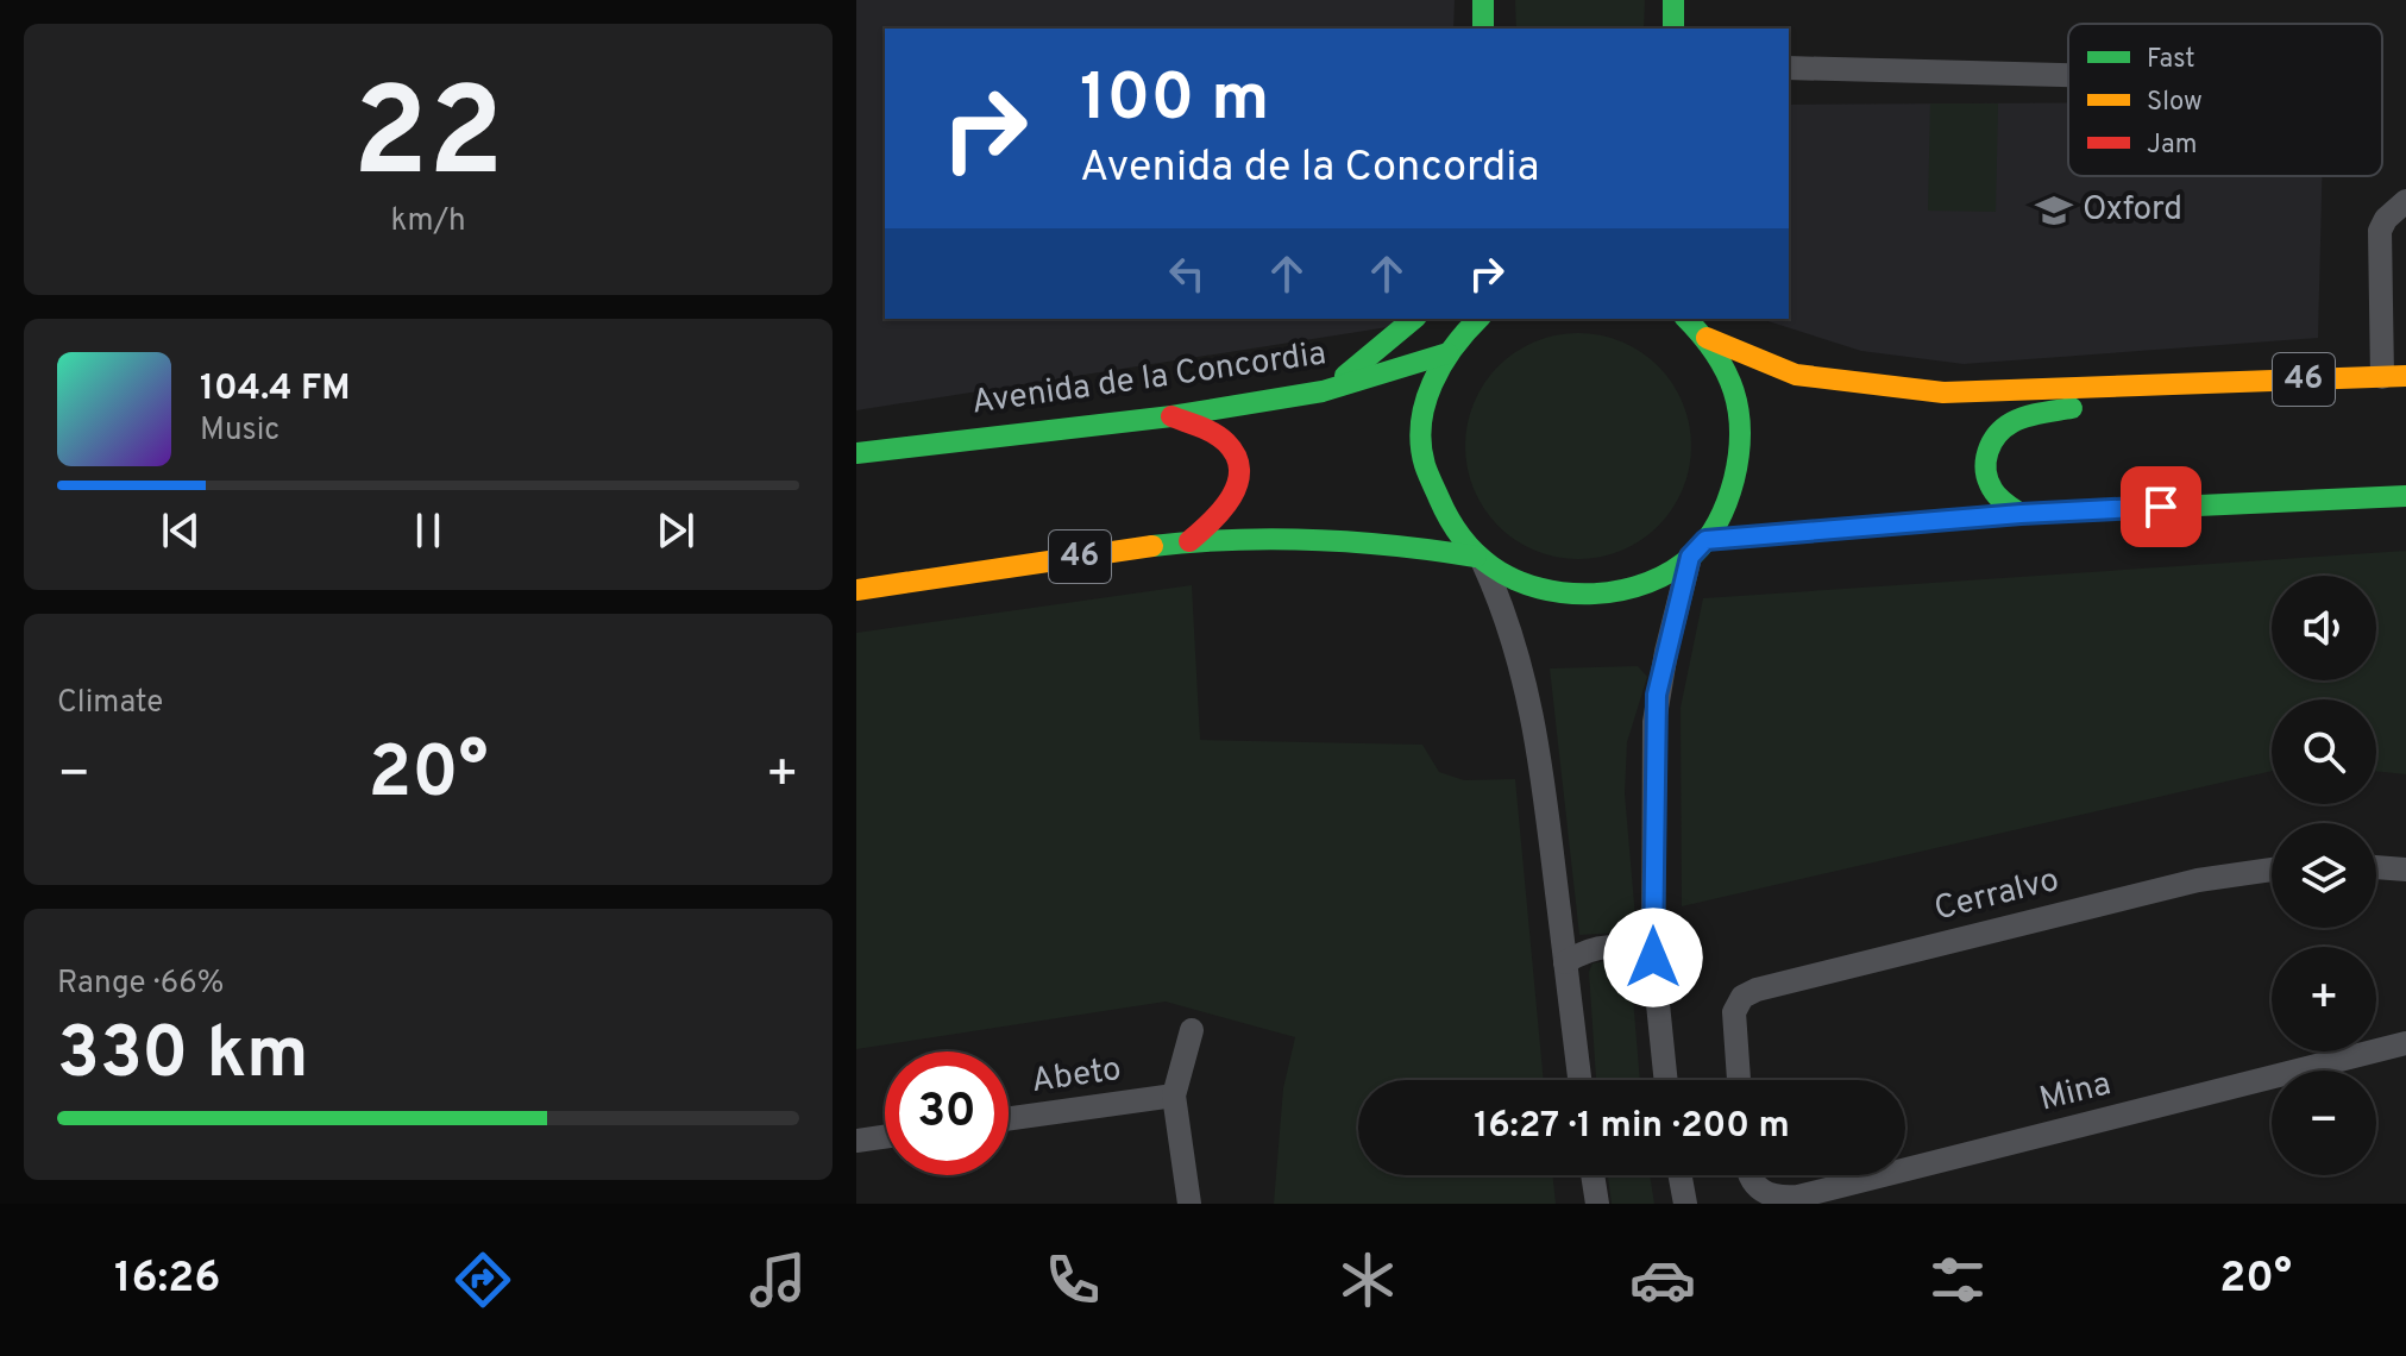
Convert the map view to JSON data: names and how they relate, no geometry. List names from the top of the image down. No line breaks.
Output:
{"streets":{"main road":["Avenida de la Concordia","46"],"street":["Cerralvo","Abeto","Mina"]},"crossings":[["Avenida de la Concordia","46"]],"places":{"school or university":["Oxford"]},"legend":["Fast","Slow","Jam"],"page":{"tile":[["22","km/h"],"Climate",["Range · 66%","330 km"]],"turn":["100 m","Avenida de la Concordia"],"song":["104.4 FM","Music"],"map_buttons":["+","−"],"heat":["−","20°","+"],"limit":"30","trip":"16:27 · 1 min · 200 m","tabs":["16:26","20°"]}}
